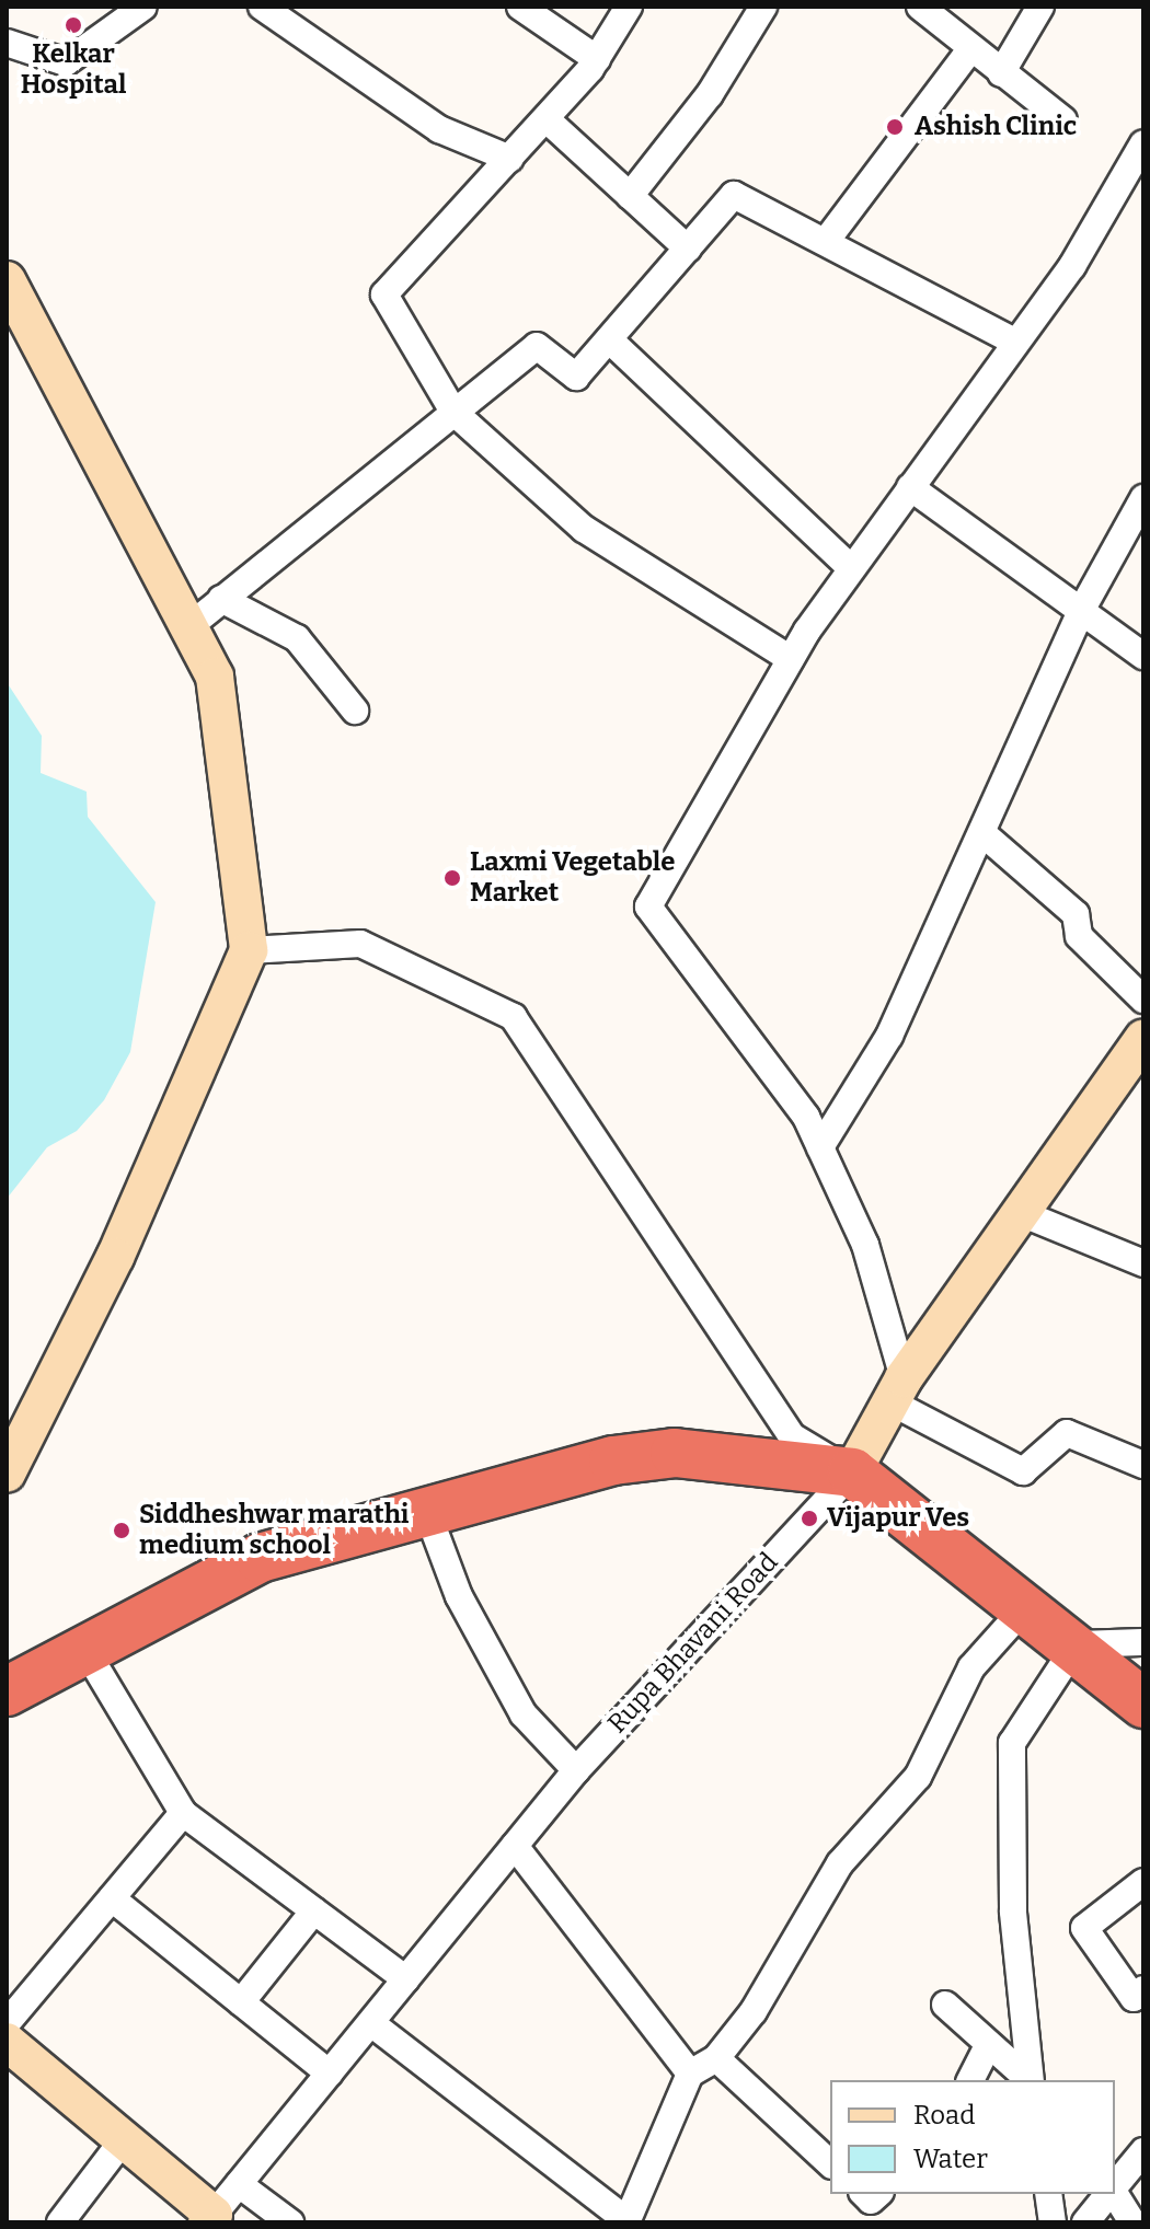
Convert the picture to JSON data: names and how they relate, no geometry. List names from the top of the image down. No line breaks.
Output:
{"streets":{"street":["Rupa Bhavani Road"]},"places":["Kelkar Hospital","Ashish Clinic","Laxmi Vegetable Market","Vijapur Ves","Siddheshwar marathi medium school"],"legend":["Road","Water"]}
